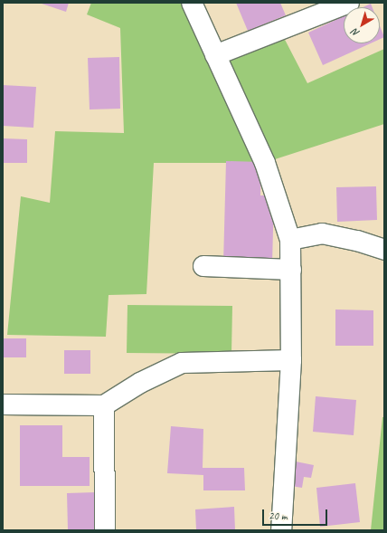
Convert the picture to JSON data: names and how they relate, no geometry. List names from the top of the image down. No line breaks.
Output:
{"scale_bar":"20 m","north":"bottom left"}
